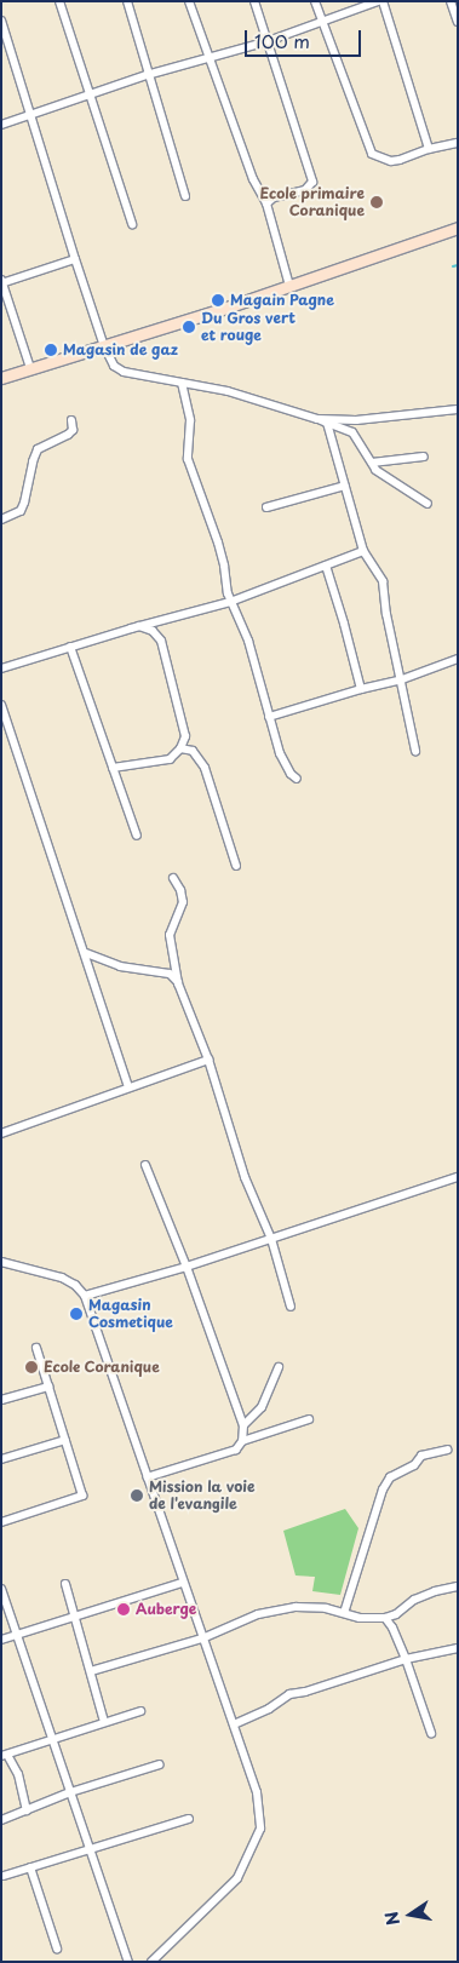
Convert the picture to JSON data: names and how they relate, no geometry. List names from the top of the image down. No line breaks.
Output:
{"places":["Ecole primaire Coranique","Magain Pagne","Du Gros vert et rouge","Magasin de gaz","Magasin Cosmetique","Ecole Coranique","Mission la voie de l'evangile","Auberge"],"scale_bar":"100 m","north":"left"}
